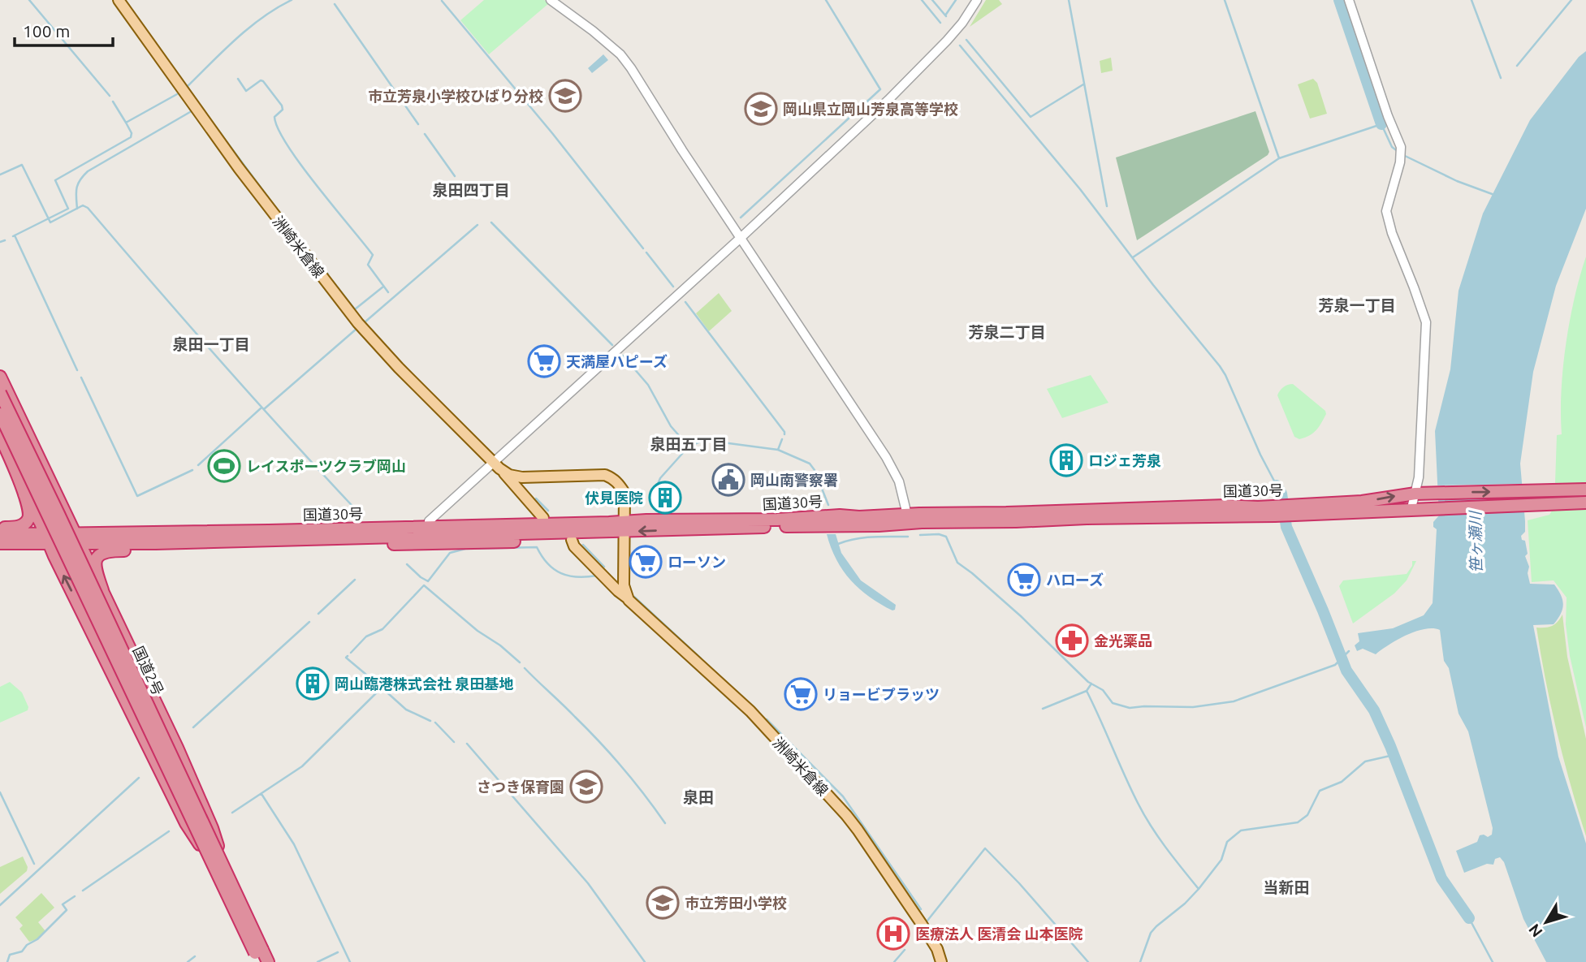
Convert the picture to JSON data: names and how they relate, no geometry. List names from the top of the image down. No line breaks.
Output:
{"streets":{"highway":["国道30号","国道2号"],"main road":["洲崎米倉線"]},"districts":["泉田四丁目","芳泉一丁目","芳泉二丁目","泉田一丁目","泉田五丁目","泉田","当新田"],"water":["笹ヶ瀬川"],"places":{"school or university":["市立芳泉小学校ひばり分校","岡山県立岡山芳泉高等学校","さつき保育園","市立芳田小学校"],"supermarket":["天満屋ハピーズ","ローソン","ハローズ","リョービプラッツ"],"building":["ロジェ芳泉","伏見医院","岡山臨港株式会社 泉田基地"],"sports":["レイスポーツクラブ岡山"],"public building":["岡山南警察署"],"pharmacy":["金光薬品"],"hospital":["医療法人 医清会 山本医院"]},"scale_bar":"100 m","north":"bottom left"}
